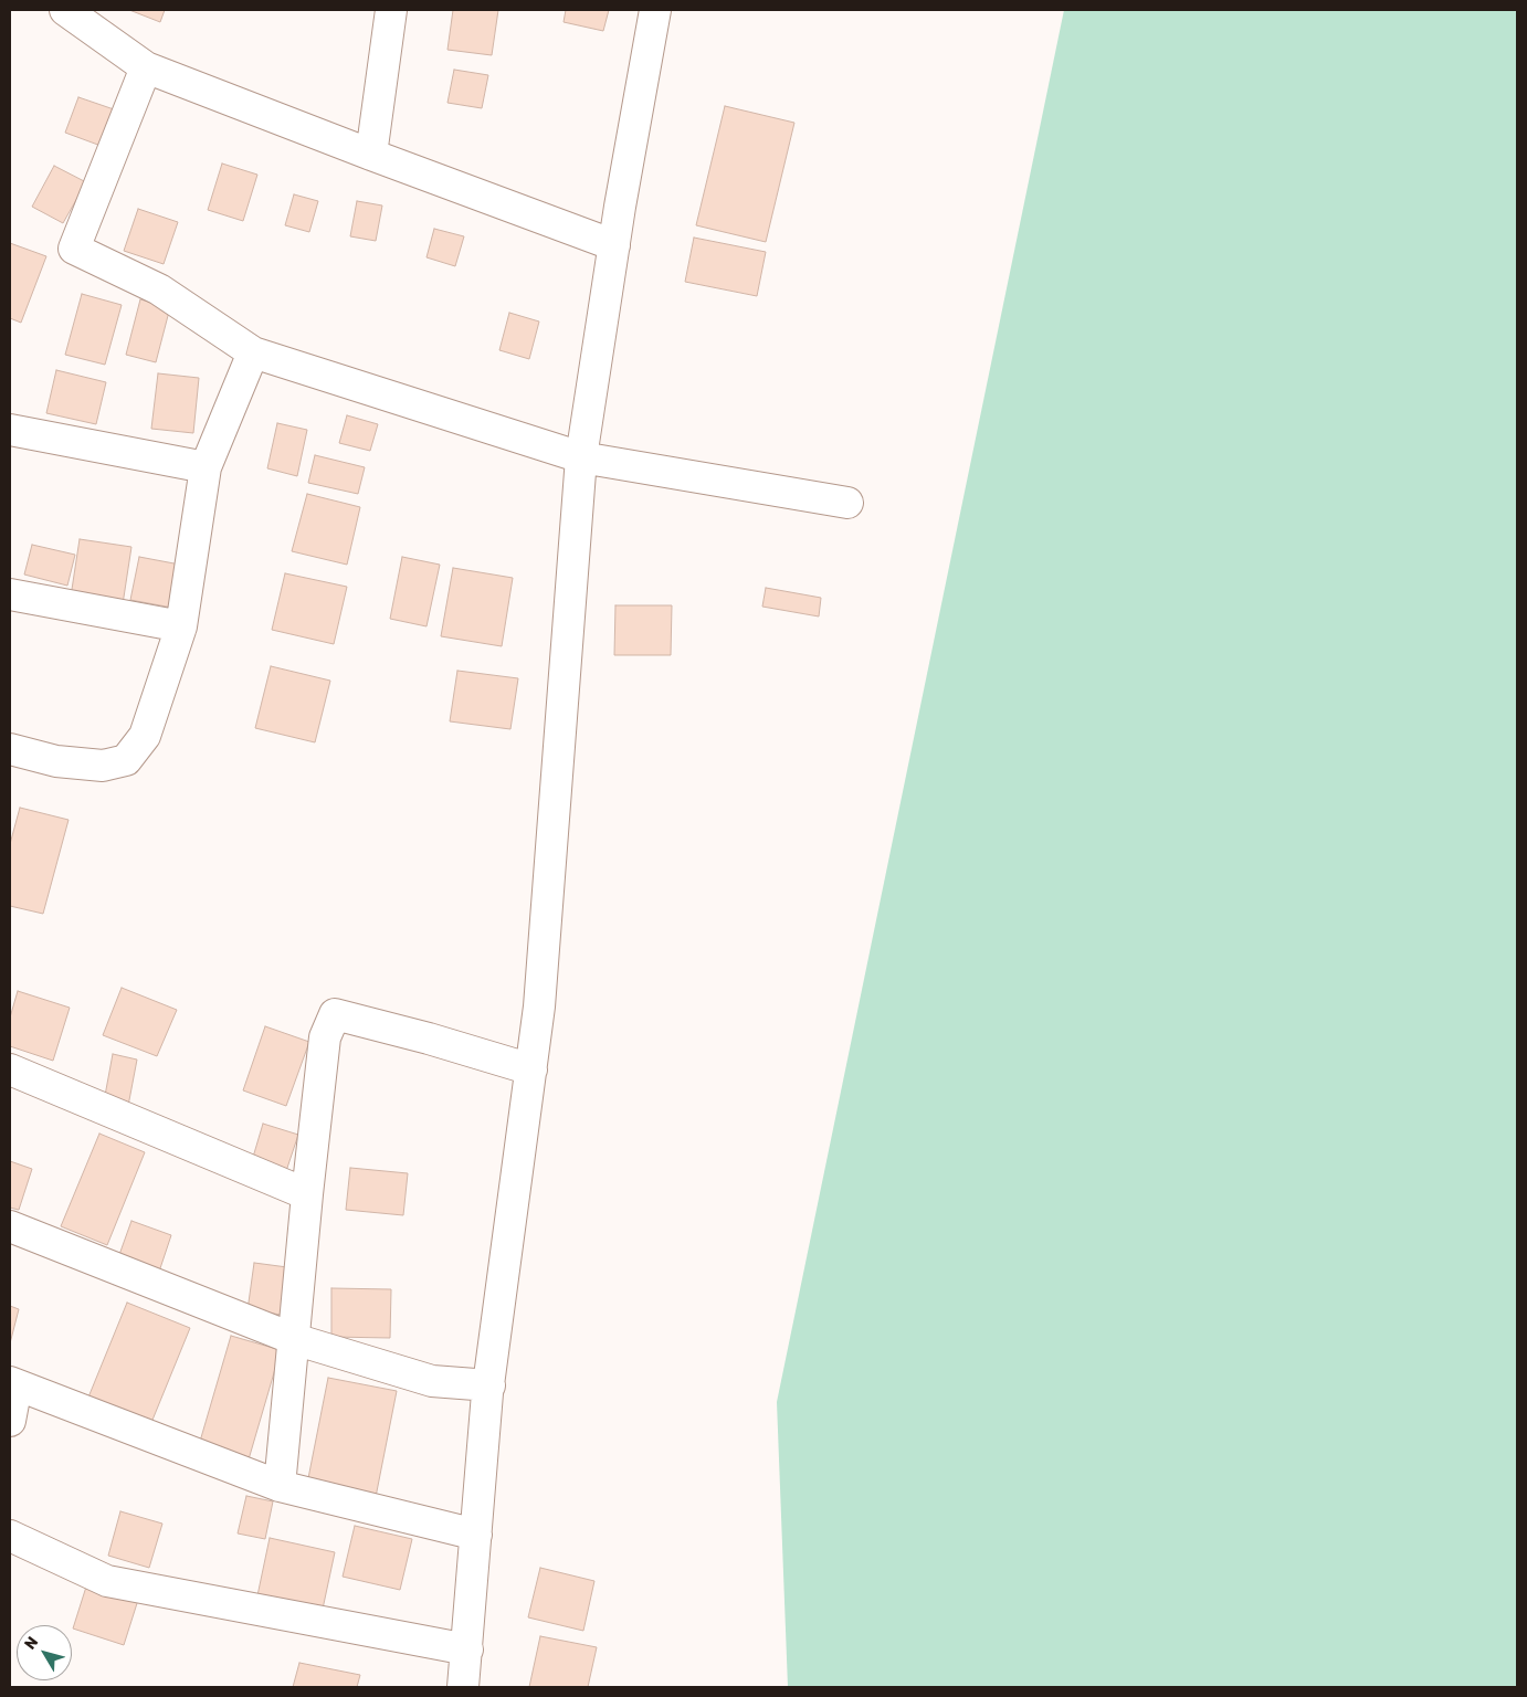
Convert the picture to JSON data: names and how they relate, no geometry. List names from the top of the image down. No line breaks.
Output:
{"north":"top left"}
